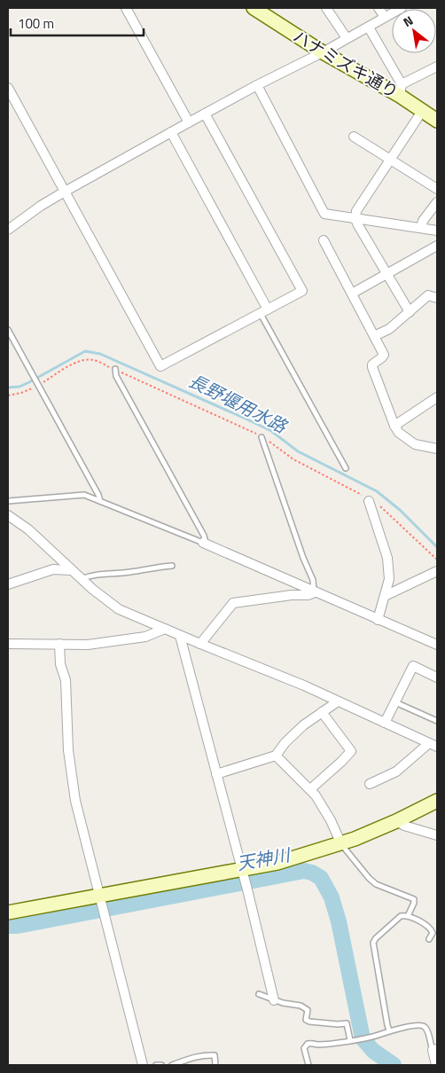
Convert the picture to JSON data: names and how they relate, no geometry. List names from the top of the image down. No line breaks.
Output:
{"streets":{"street":["ハナミズキ通り"]},"water":["長野堰用水路","天神川"],"scale_bar":"100 m","north":"top left"}
